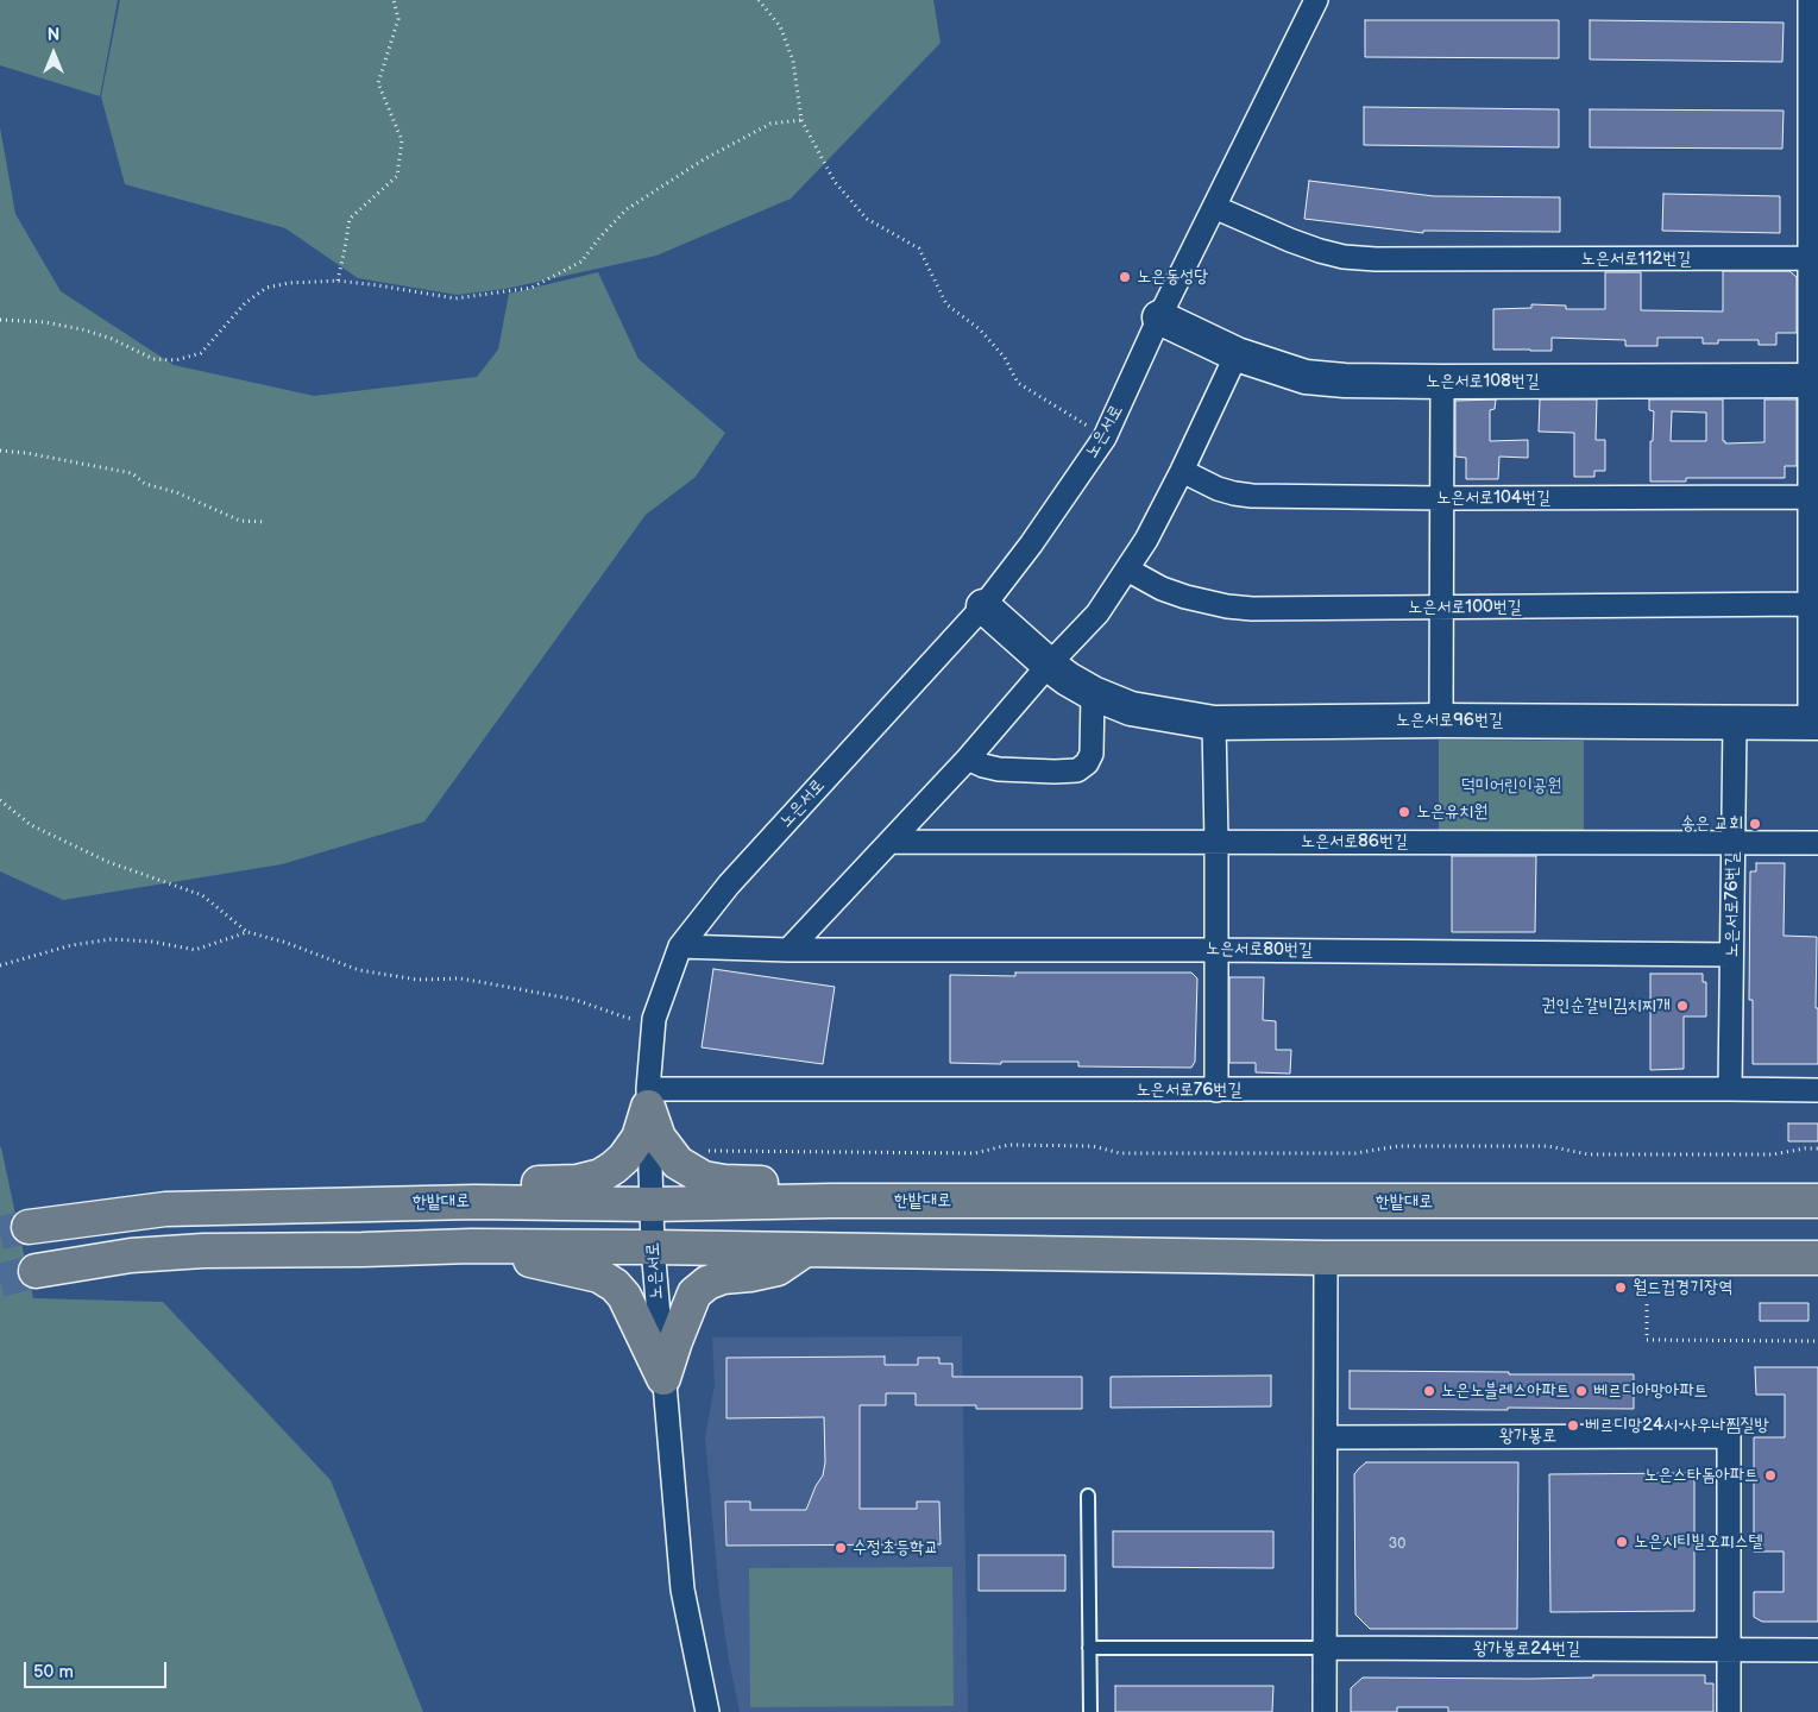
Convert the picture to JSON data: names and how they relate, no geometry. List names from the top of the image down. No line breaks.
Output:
{"streets":{"main road":["한밭대로"],"street":["노은서로112번길","노은서로108번길","노은서로","노은서로104번길","노은서로100번길","노은서로96번길","노은서로86번길","노은서로76번길","노은서로80번길","왕가봉로","왕가봉로24번길"]},"crossings":[["노은서로112번길","노은서로"],["노은서로112번길","노은서로96번길"],["노은서로108번길","노은서로"],["노은서로108번길","노은서로96번길"],["노은서로","노은서로96번길"],["노은서로","노은서로76번길"],["노은서로","노은서로80번길"],["노은서로","한밭대로"],["노은서로104번길","노은서로96번길"],["노은서로100번길","노은서로96번길"],["노은서로96번길","노은서로76번길"],["노은서로86번길","노은서로76번길"],["노은서로76번길","노은서로80번길"],["왕가봉로","왕가봉로24번길"]],"parks":["덕미어린이공원"],"places":["노은동성당","노은유치원","송은 교회","권인순갈비김치찌개","월드컵경기장역","노은노블레스아파트","베르디아망아파트","베르디망24시 사우나찜질방","노은스타돔아파트","노은시티빌오피스텔","수정초등학교"],"house_numbers":["30"],"scale_bar":"50 m","north":"top"}
